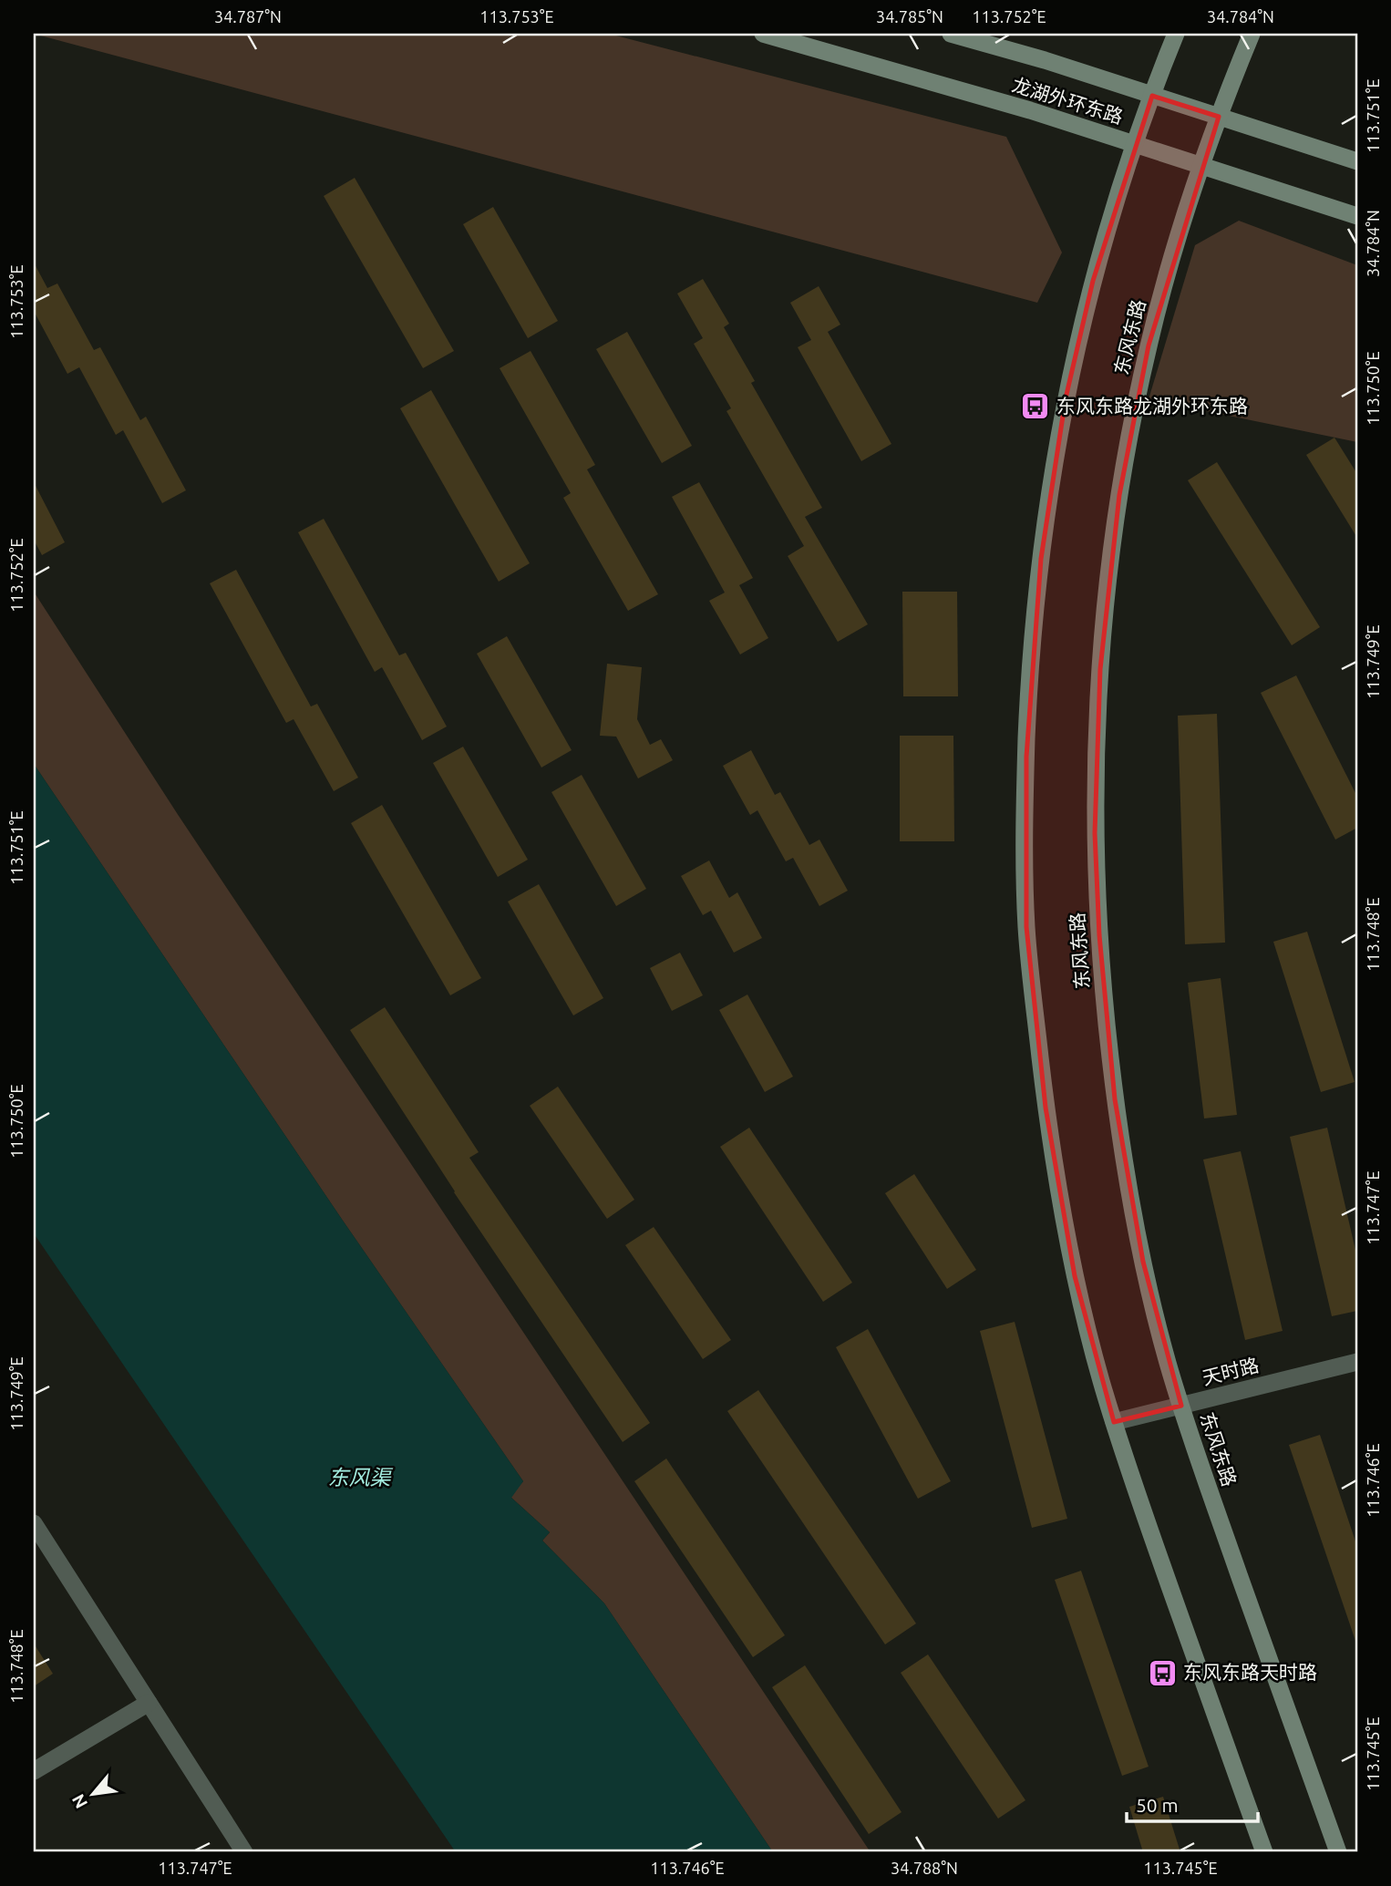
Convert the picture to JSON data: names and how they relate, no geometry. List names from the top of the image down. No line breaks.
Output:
{"streets":{"main road":["龙湖外环东路","东风东路"],"street":["天时路"]},"crossings":[["龙湖外环东路","东风东路"],["东风东路","天时路"]],"water":["东风渠"],"places":{"bus stop":["东风东路龙湖外环东路","东风东路天时路"]},"scale_bar":"50 m","north":"bottom left","coordinates":["34.787°N","113.753°E","34.785°N","113.752°E","34.784°N","113.751°E","113.750°E","113.749°E","113.748°E","113.747°E","113.746°E","113.745°E","34.788°N"]}
